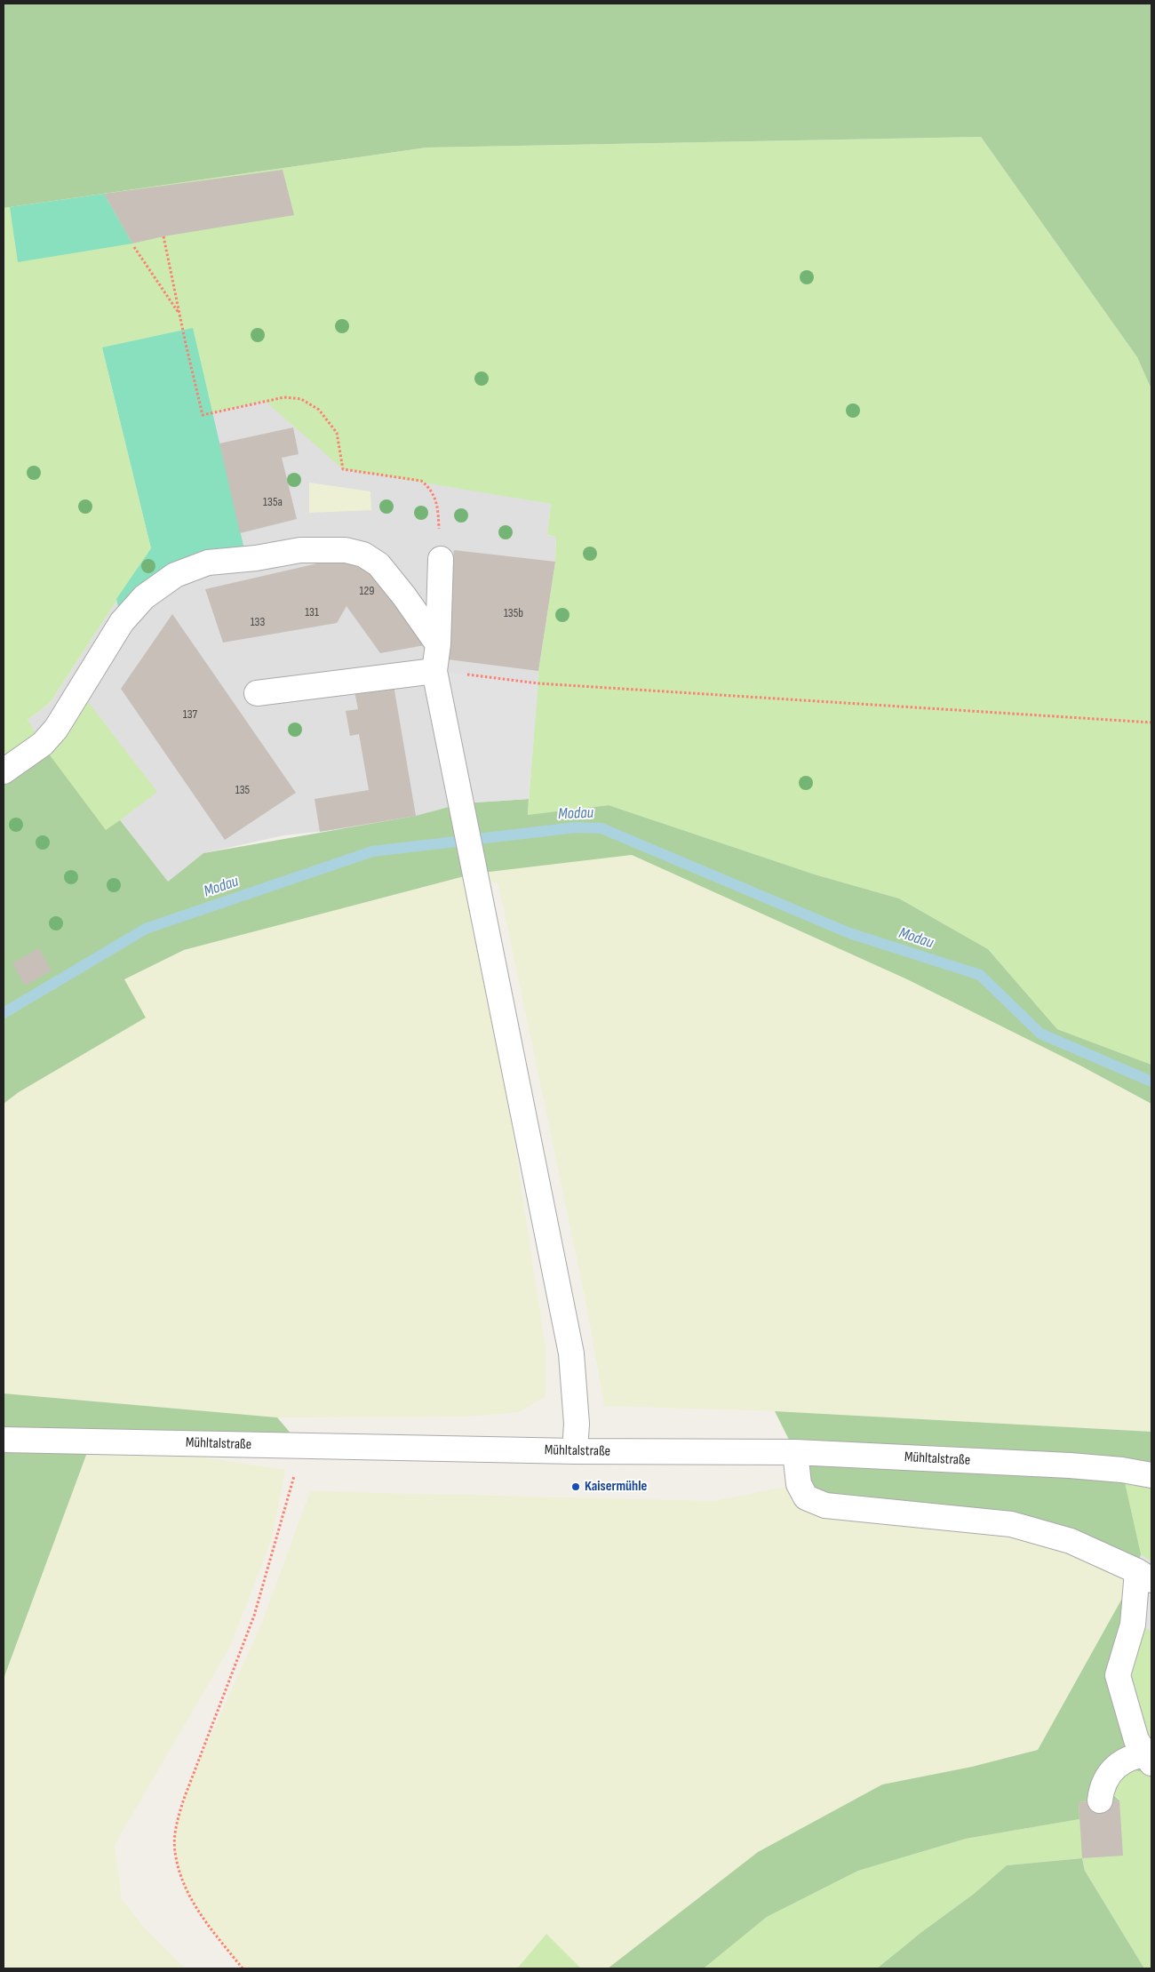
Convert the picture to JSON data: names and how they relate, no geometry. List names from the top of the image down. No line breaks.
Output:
{"streets":{"street":["Mühltalstraße"]},"water":["Modau"],"places":["Kaisermühle"],"house_numbers":["135a","129","131","135b","133","137","135"]}
